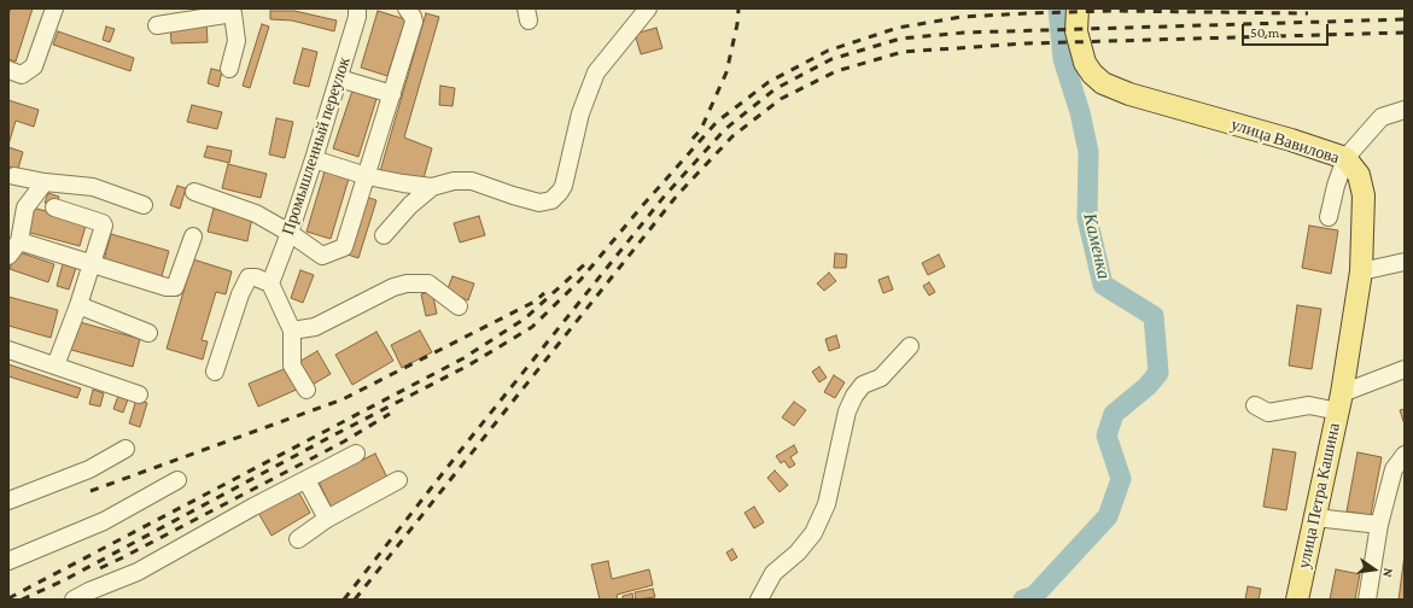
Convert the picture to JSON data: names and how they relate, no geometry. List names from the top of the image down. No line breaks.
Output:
{"streets":{"main road":["улица Вавилова","улица Петра Кашина"],"street":["Промышленный переулок"]},"crossings":[["улица Вавилова","улица Петра Кашина"]],"water":["Каменка"],"scale_bar":"50 m","north":"right"}
